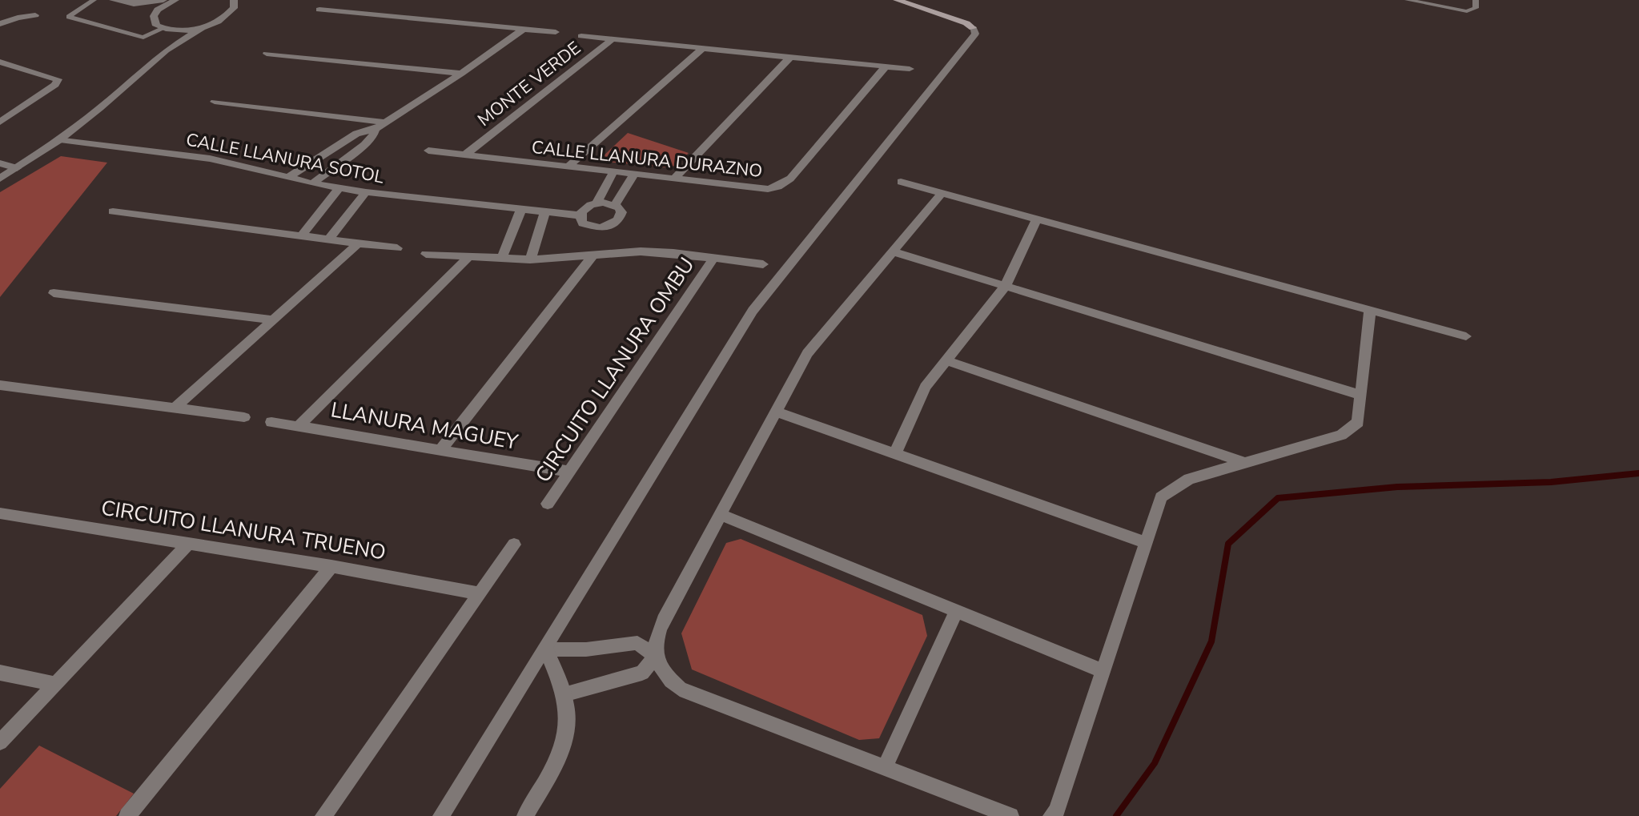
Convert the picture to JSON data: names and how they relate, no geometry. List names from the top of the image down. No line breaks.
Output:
{"streets":{"street":["MONTE VERDE","CALLE LLANURA SOTOL","CALLE LLANURA DURAZNO","CIRCUITO LLANURA OMBU","LLANURA MAGUEY","CIRCUITO LLANURA TRUENO"]},"crossings":[["MONTE VERDE","CALLE LLANURA DURAZNO"],["CIRCUITO LLANURA OMBU","LLANURA MAGUEY"]]}
